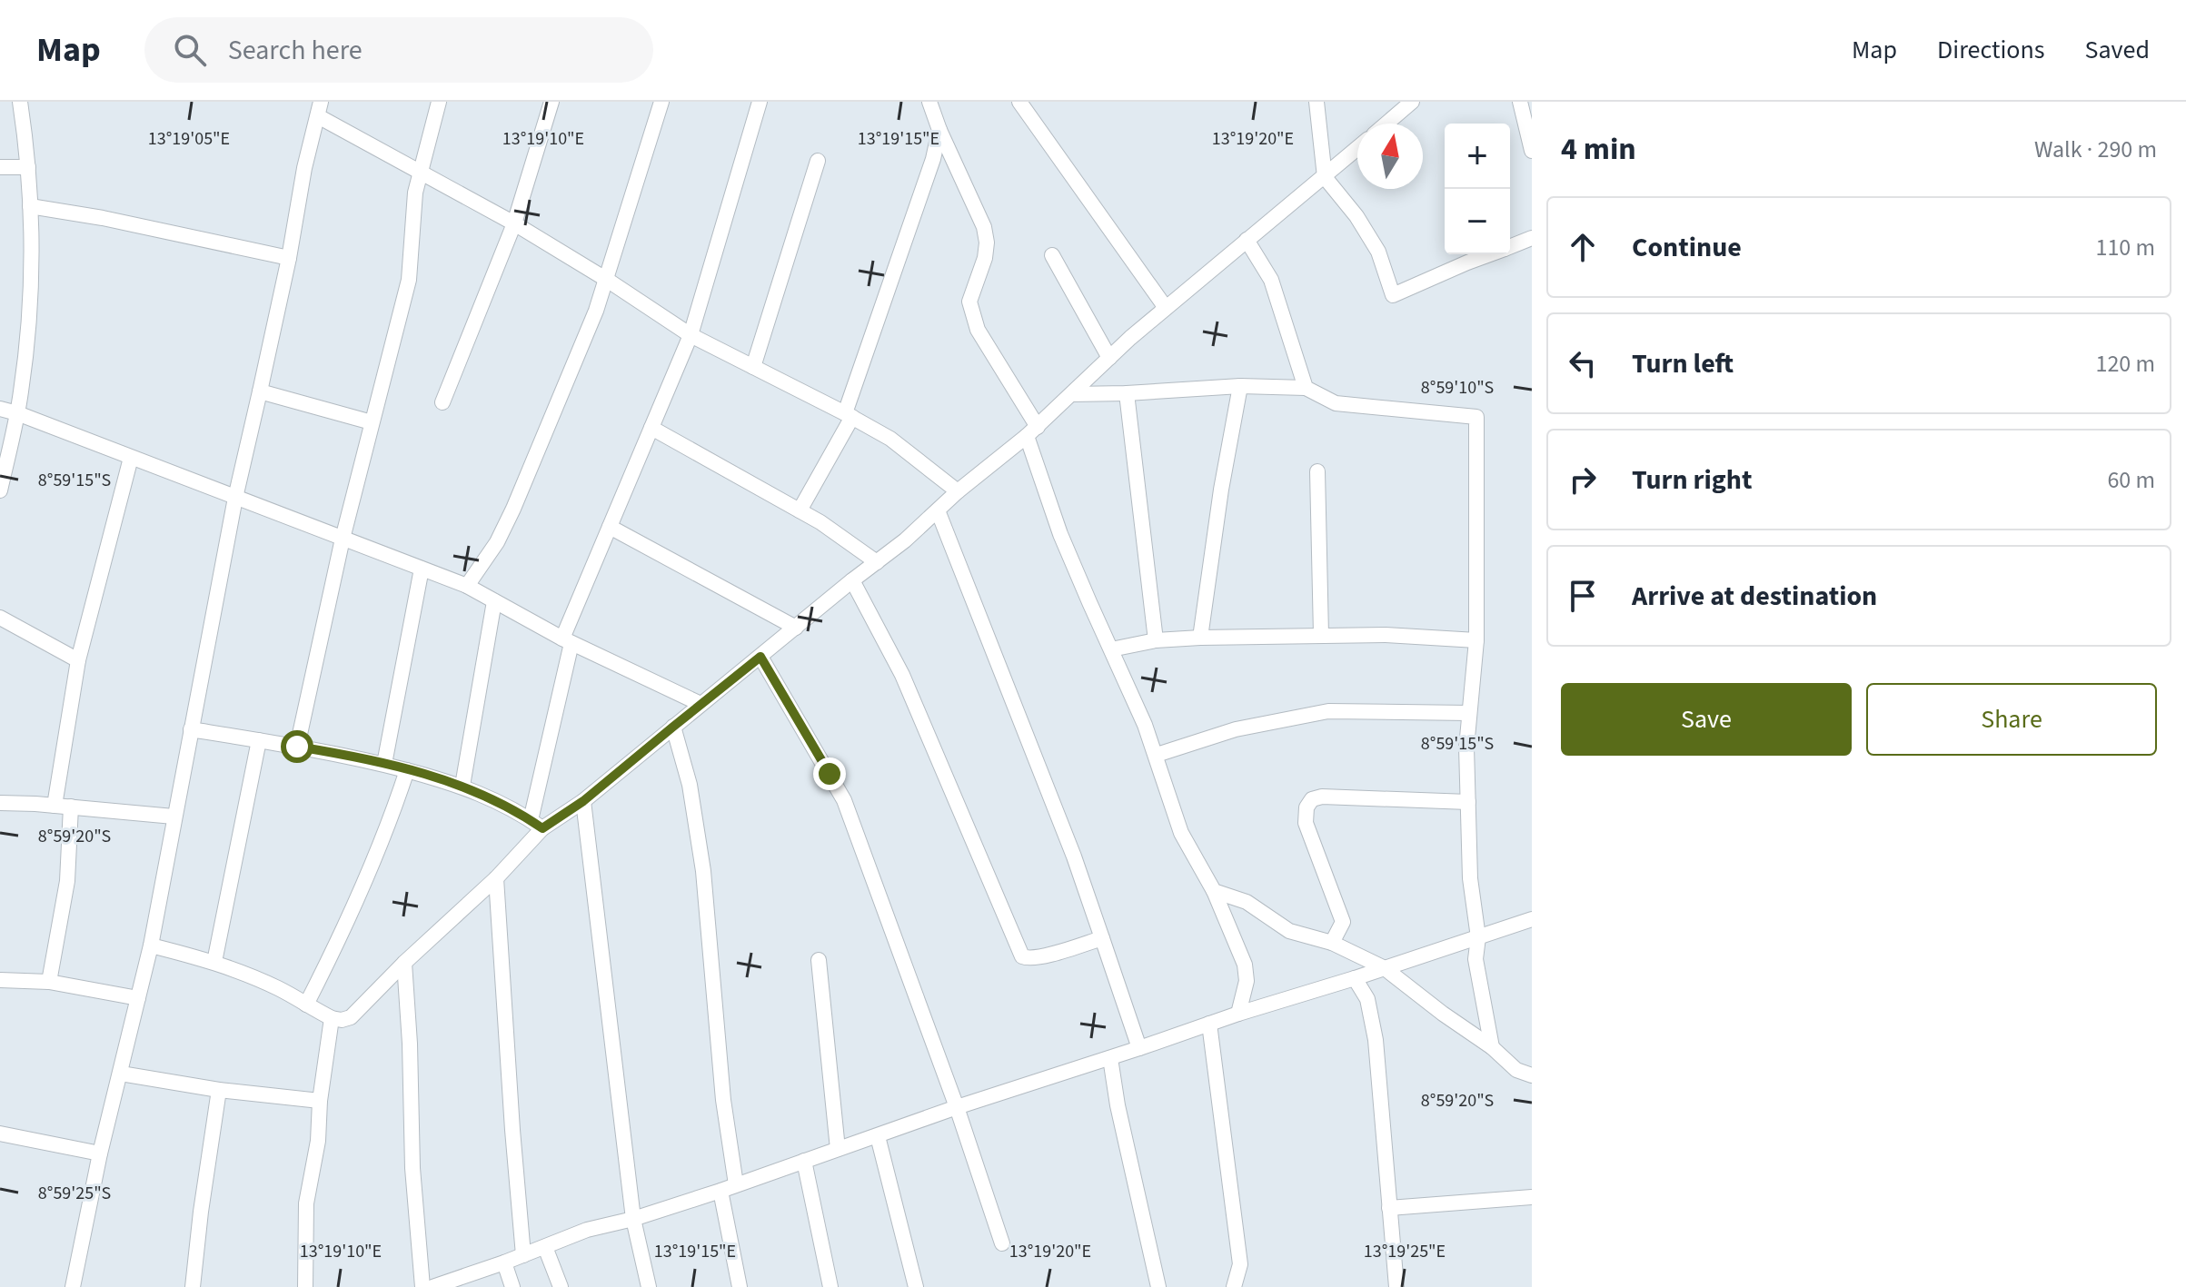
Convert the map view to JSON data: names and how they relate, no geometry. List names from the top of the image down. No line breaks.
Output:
{"north":"top","page":{"header":"Map","search":"Search here","nav":["Map","Directions","Saved"],"heading":["4 min","Walk · 290 m"],"map_buttons":["+","−"],"list":[["Continue","110 m"],["Turn left","120 m"],["Turn right","60 m"],"Arrive at destination"],"buttons":["Save","Share"]},"coordinates":["13°19'05\"E","13°19'10\"E","13°19'15\"E","13°19'20\"E","8°59'10\"S","8°59'15\"S","8°59'20\"S","8°59'25\"S","13°19'25\"E"]}
